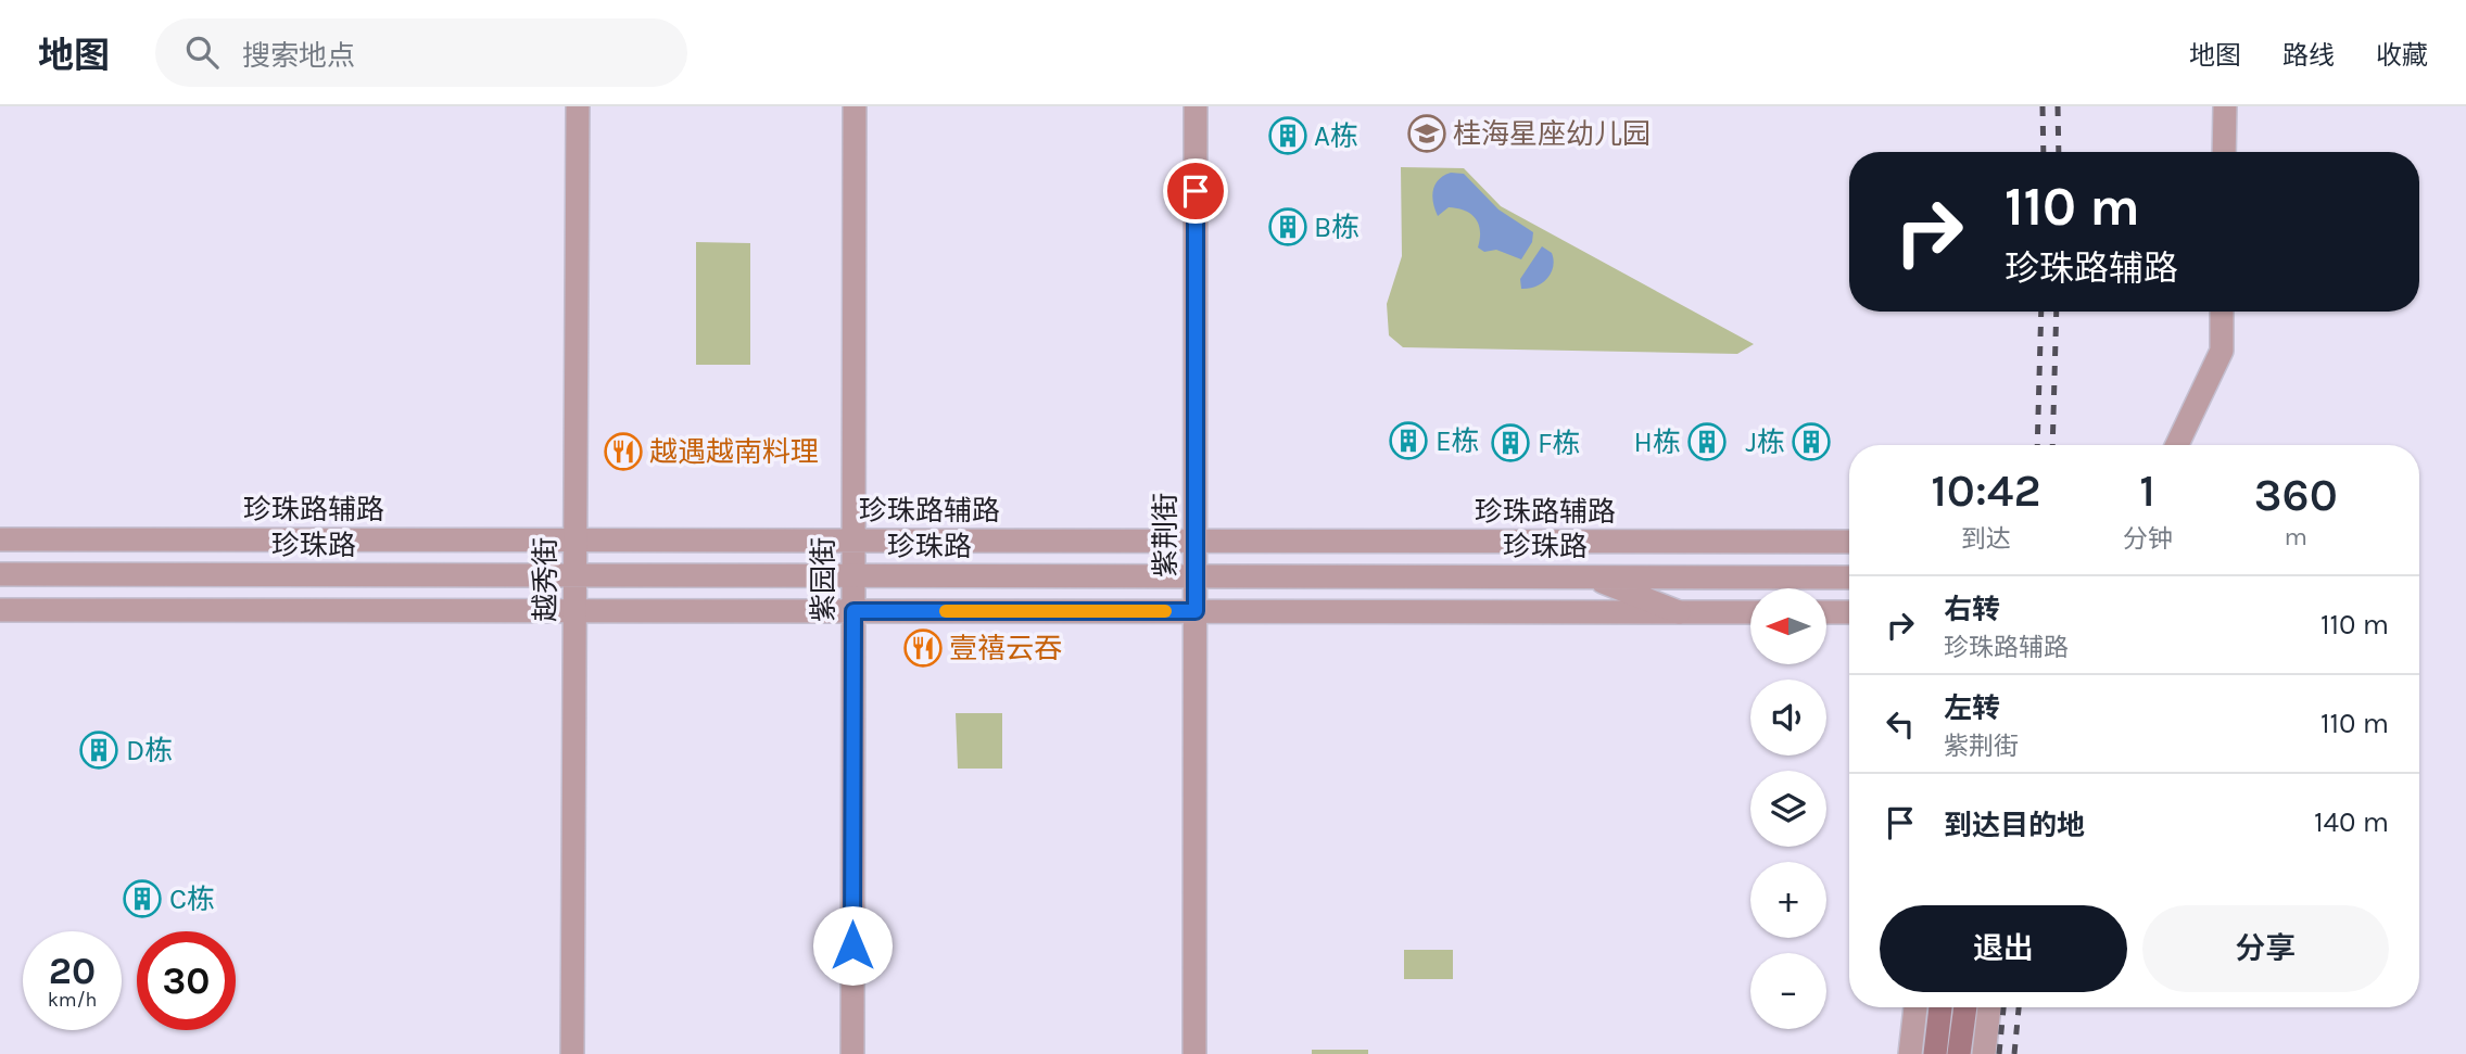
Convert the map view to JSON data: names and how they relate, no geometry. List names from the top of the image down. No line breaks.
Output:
{"streets":{"street":["珍珠路辅路","紫荆街","珍珠路","越秀街","紫园街"]},"crossings":[["珍珠路辅路","紫荆街"],["珍珠路辅路","越秀街"],["珍珠路辅路","紫园街"],["紫荆街","珍珠路"],["珍珠路","越秀街"],["珍珠路","紫园街"]],"places":{"school or university":["桂海星座幼儿园"],"building":["A栋","B栋","E栋","H栋","J栋","F栋","D栋","C栋"],"restaurant":["越遇越南料理","壹禧云吞"]},"north":"left","page":{"header":"地图","search":"搜索地点","nav":["地图","路线","收藏"],"turn":["110 m","珍珠路辅路"],"eta":["10:42","到达","1","分钟","360","m"],"list":[{"name":"右转","note":"珍珠路辅路","value":"110 m"},{"name":"左转","note":"紫荆街","value":"110 m"},{"name":"到达目的地","value":"140 m"}],"map_buttons":["+","−"],"buttons":["退出","分享"],"speed":"20 km/h","limit":"30"}}
